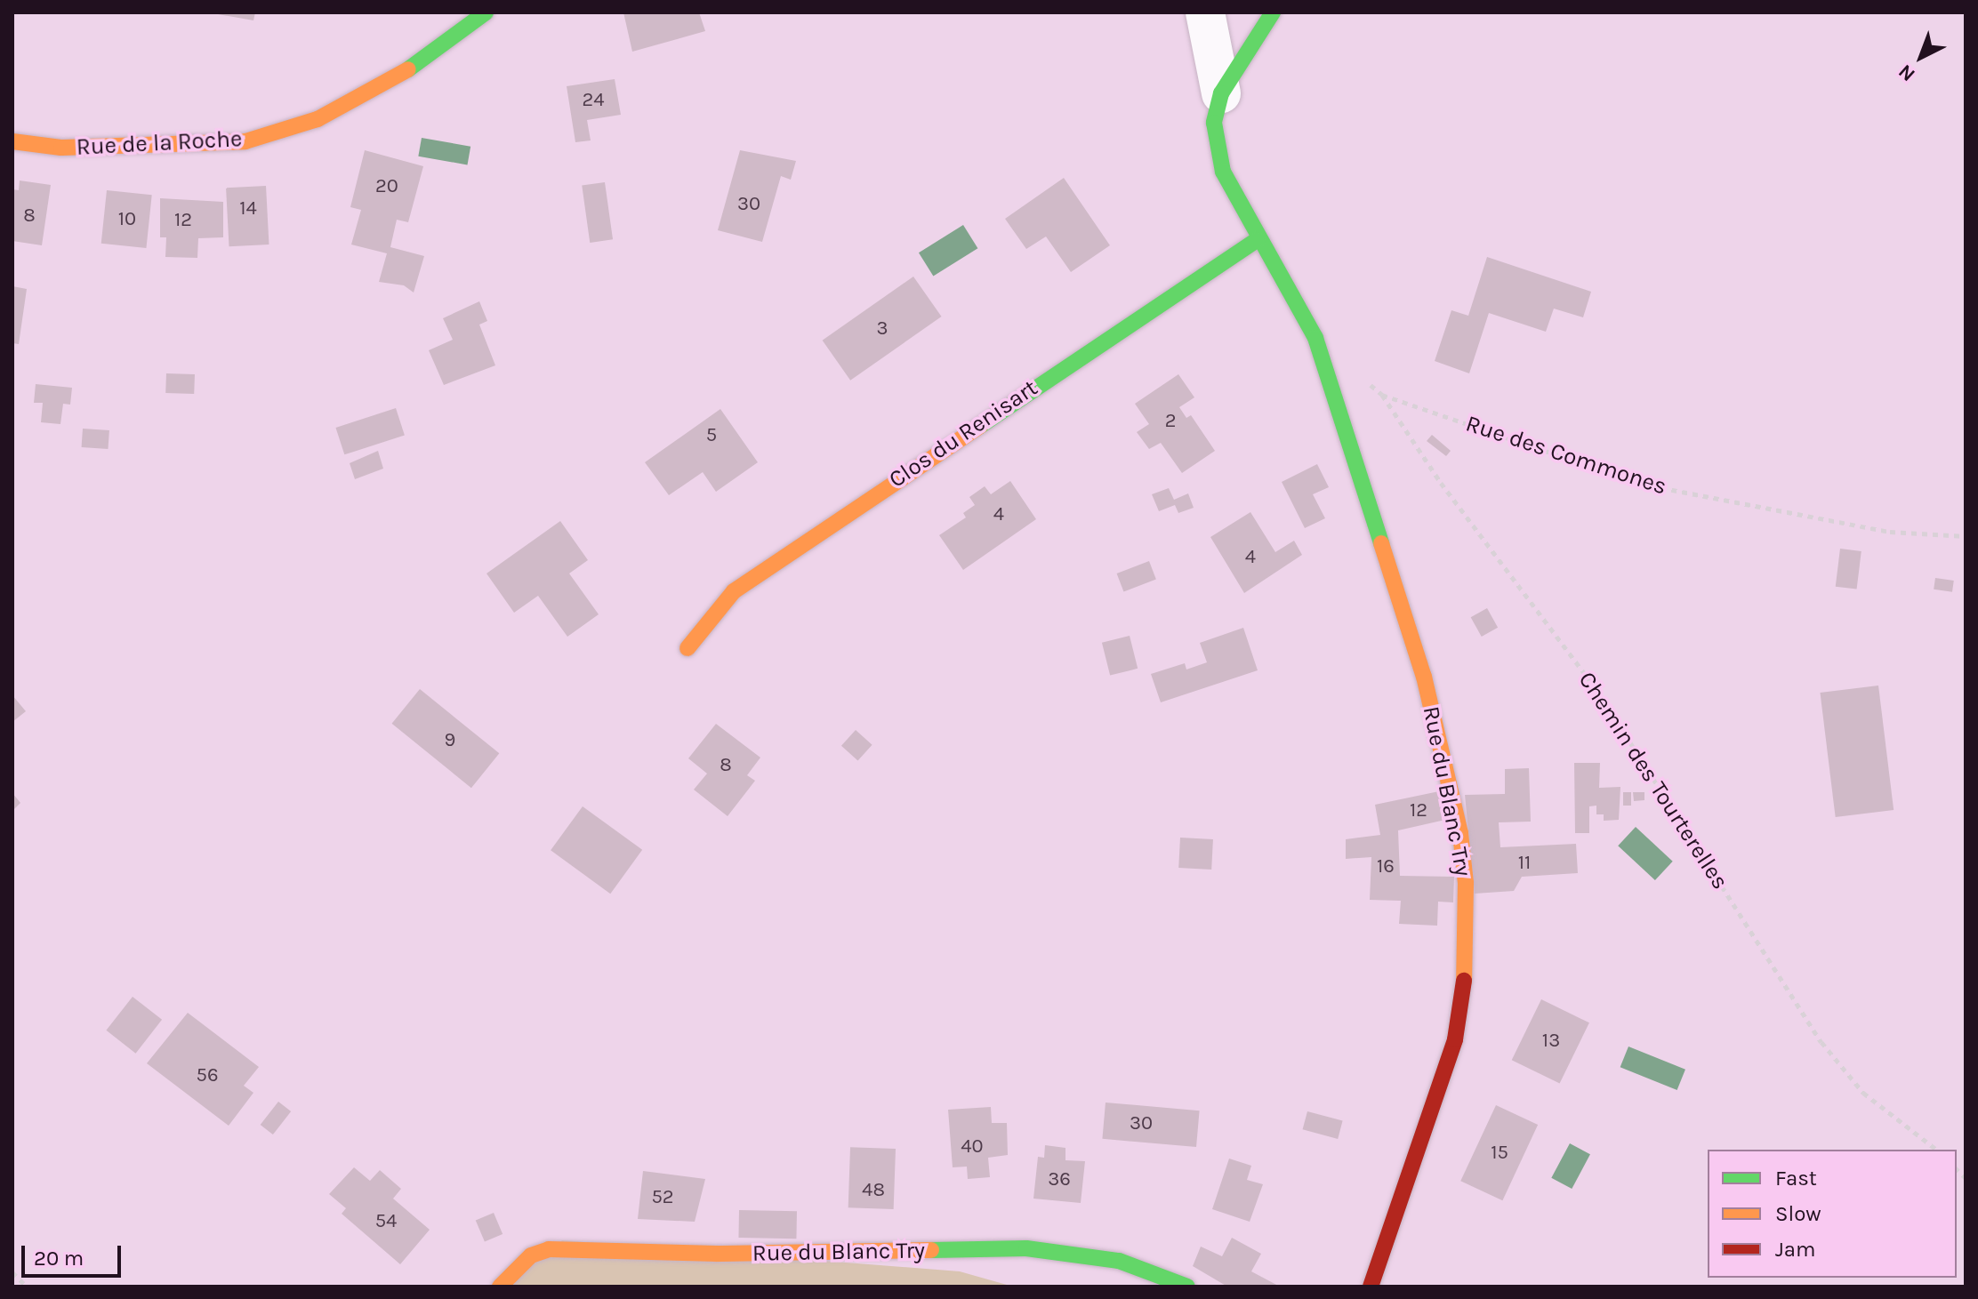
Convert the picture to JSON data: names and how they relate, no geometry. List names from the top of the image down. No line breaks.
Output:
{"streets":{"street":["Rue de la Roche","Clos du Renisart","Rue du Blanc Try"],"path":["Rue des Commones","Chemin des Tourterelles"]},"crossings":[["Clos du Renisart","Rue du Blanc Try"],["Rue des Commones","Chemin des Tourterelles"]],"house_numbers":["24","20","30","14","8","10","12","3","2","5","4","4","9","8","12","11","16","13","56","30","40","15","36","48","52","54"],"legend":["Fast","Slow","Jam"],"scale_bar":"20 m","north":"bottom left"}
